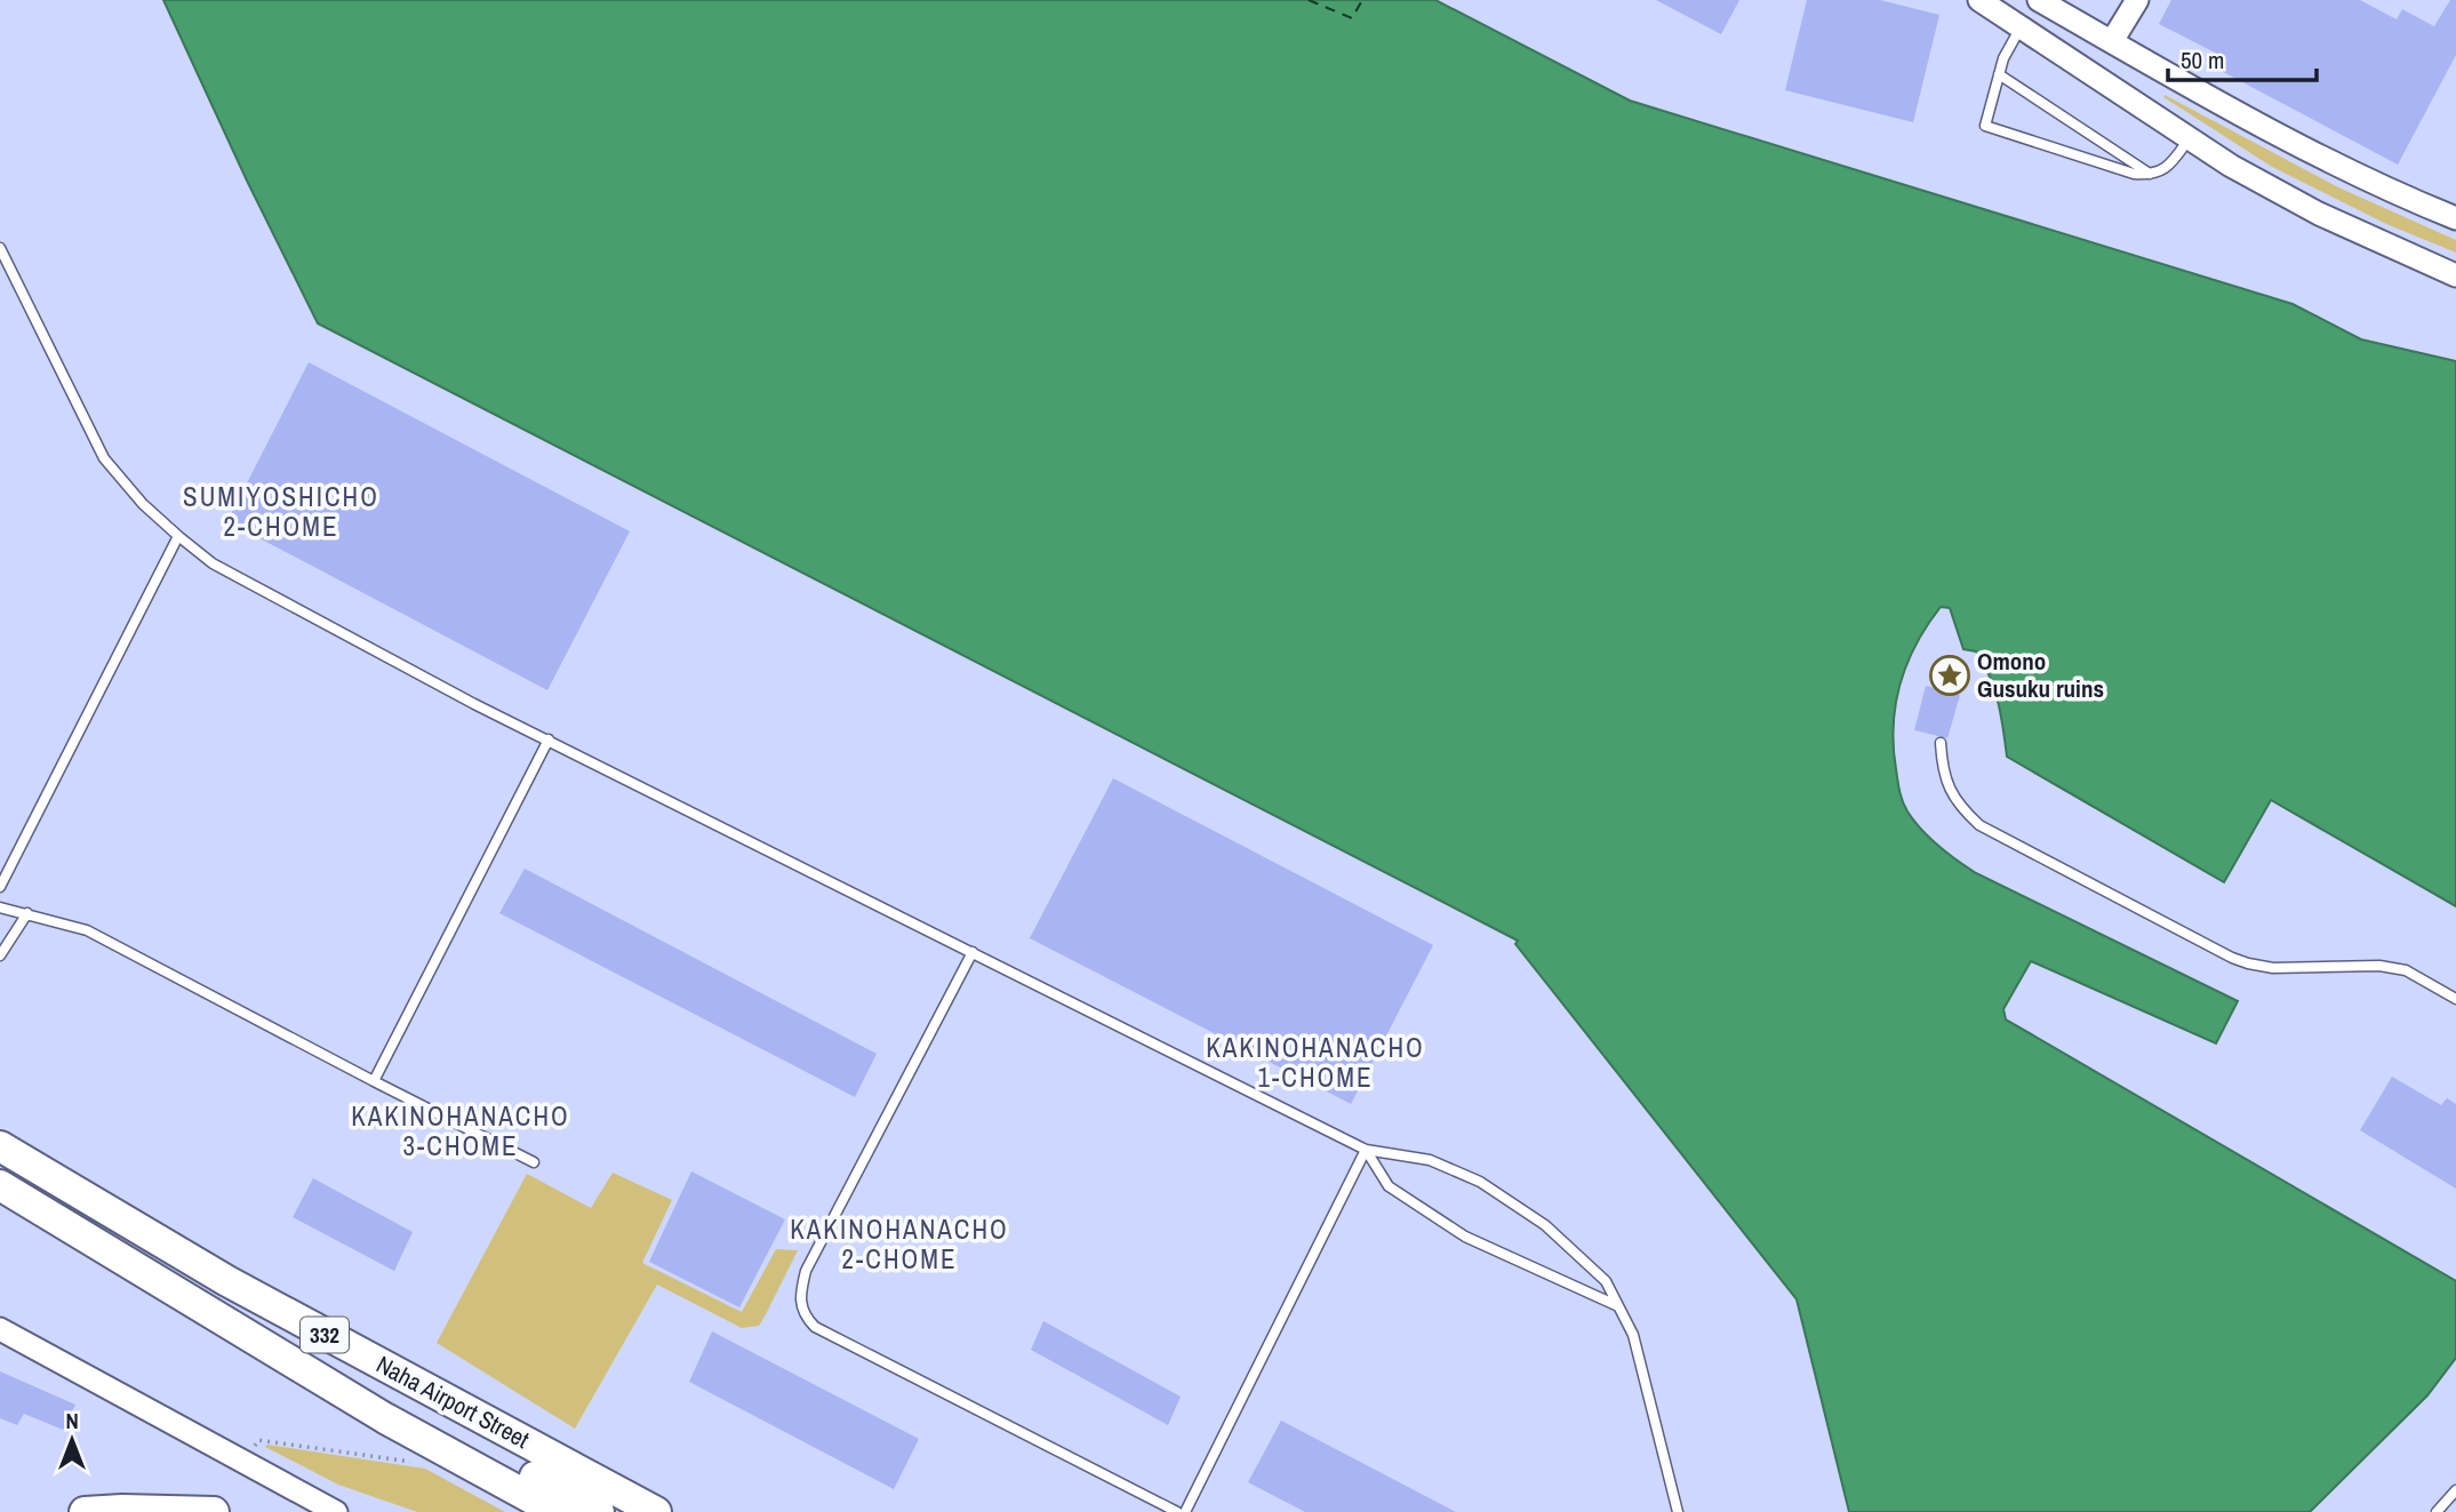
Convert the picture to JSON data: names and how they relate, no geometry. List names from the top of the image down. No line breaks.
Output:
{"streets":{"highway":["332","Naha Airport Street"]},"districts":["SUMIYOSHICHO 2-CHOME","KAKINOHANACHO 1-CHOME","KAKINOHANACHO 3-CHOME","KAKINOHANACHO 2-CHOME"],"places":{"place":["Omono Gusuku ruins"]},"scale_bar":"50 m","north":"top"}
